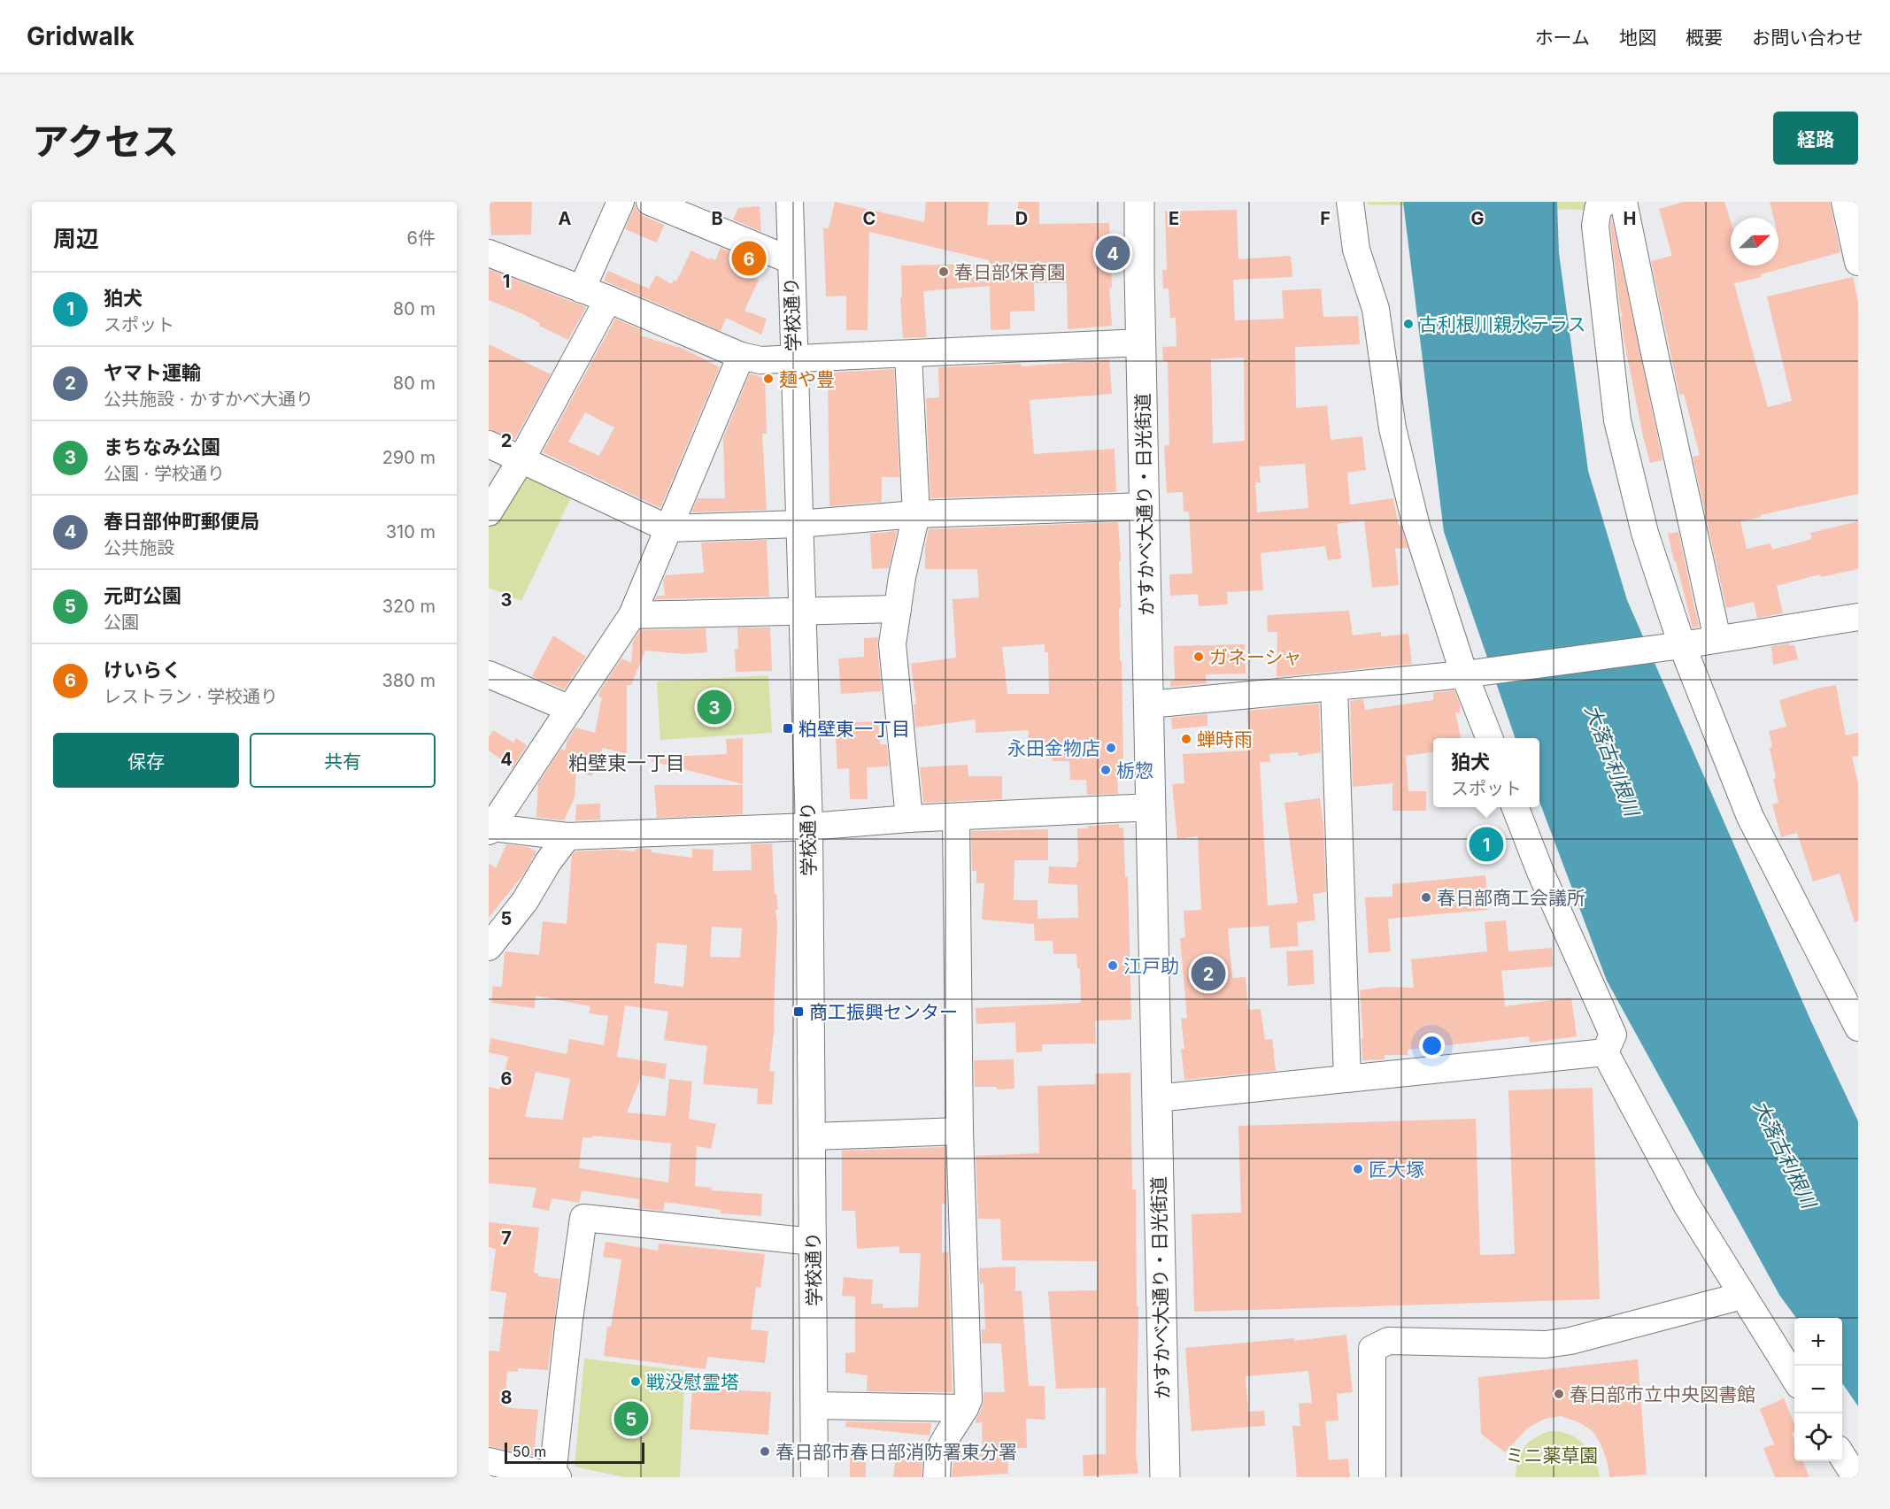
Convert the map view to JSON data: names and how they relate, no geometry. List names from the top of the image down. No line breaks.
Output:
{"streets":{"main road":["かすかべ大通り・日光街道"],"street":["学校通り"]},"districts":["粕壁東一丁目"],"water":["大落古利根川"],"parks":["ミニ薬草園"],"places":{"other":["春日部保育園","古利根川親水テラス","麺や豊","ガネーシャ","蝉時雨","永田金物店","栃惣","春日部商工会議所","江戸助","匠大塚","戦没慰霊塔","春日部市立中央図書館","春日部市春日部消防署東分署"],"transit":["粕壁東一丁目","商工振興センター"]},"scale_bar":"50 m","north":"top right","page":{"header":"Gridwalk","nav":["ホーム","地図","概要","お問い合わせ"],"title":"アクセス","buttons":["経路",["保存","共有"]],"heading":["周辺","6件"],"pins":["4","6","3","1","2","5"],"list":[{"mark":"1","name":"狛犬","note":"スポット","value":"80 m"},{"mark":"2","name":"ヤマト運輸","note":"公共施設 · かすかべ大通り","value":"80 m"},{"mark":"3","name":"まちなみ公園","note":"公園 · 学校通り","value":"290 m"},{"mark":"4","name":"春日部仲町郵便局","note":"公共施設","value":"310 m"},{"mark":"5","name":"元町公園","note":"公園","value":"320 m"},{"mark":"6","name":"けいらく","note":"レストラン · 学校通り","value":"380 m"}],"popup":["狛犬","スポット"],"map_buttons":["+","−"],"scale":"50 m"},"grid":{"columns":["A","B","C","D","E","F","G","H"],"rows":["1","2","3","4","5","6","7","8"]}}
